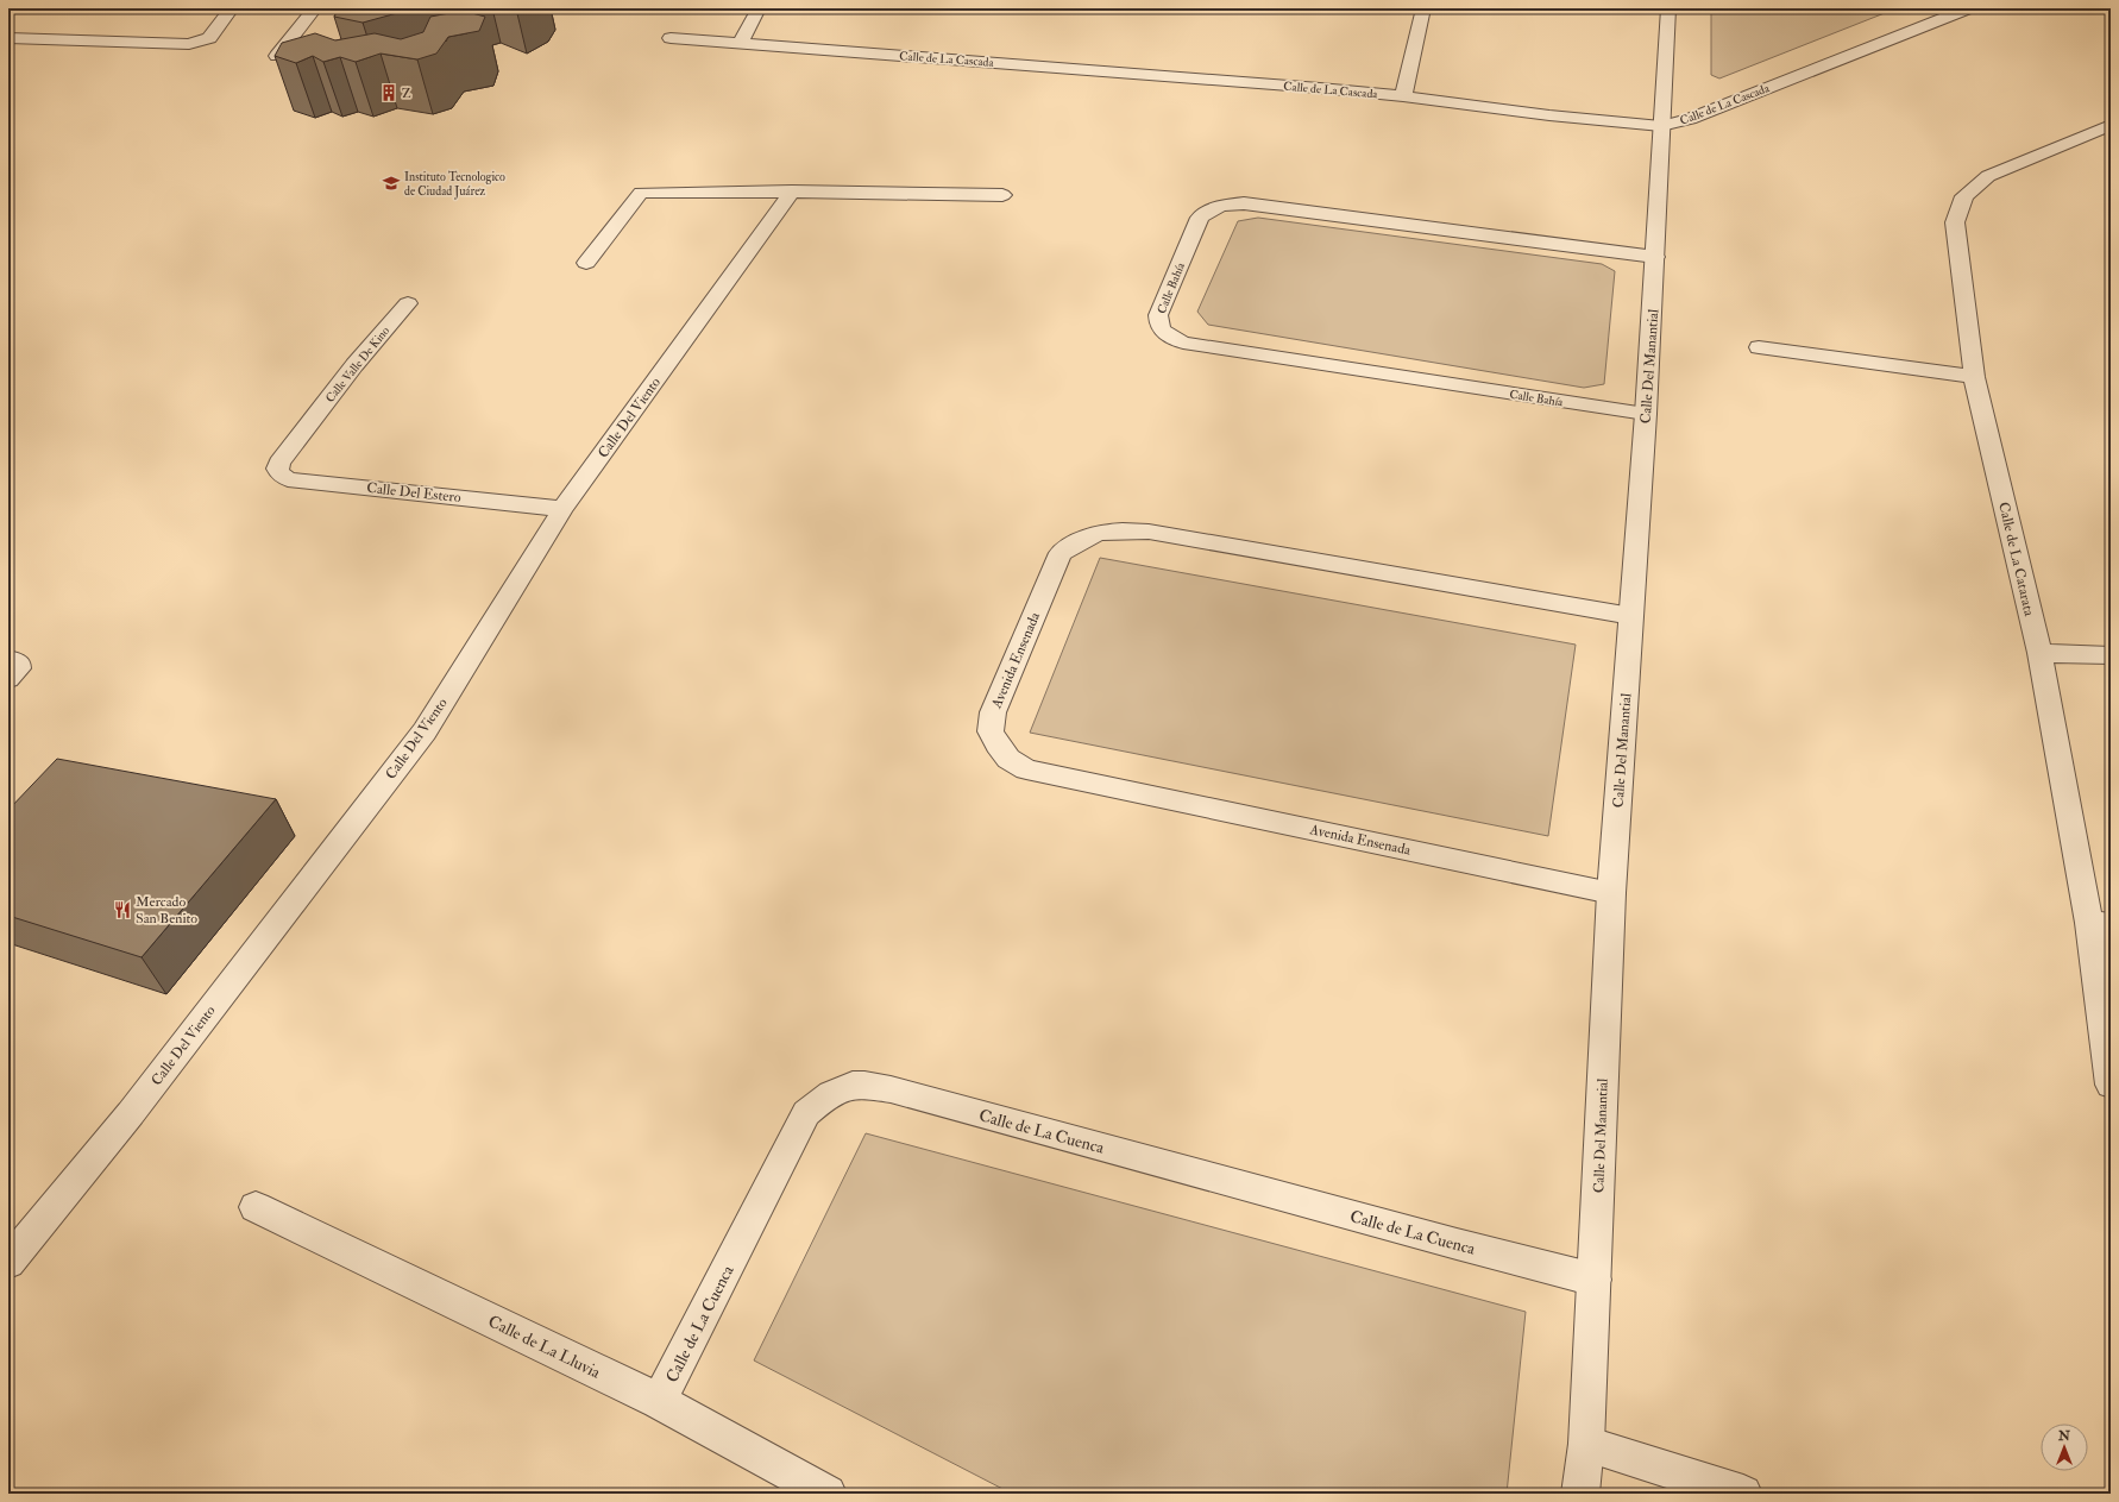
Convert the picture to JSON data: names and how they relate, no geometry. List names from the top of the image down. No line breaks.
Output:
{"streets":{"street":["Calle de La Cascada","Calle Bahía","Calle Valle De Kino","Calle Del Manantial","Calle Del Viento","Calle Del Estero","Calle de La Catarata","Avenida Ensenada","Calle de La Cuenca","Calle de La Lluvia"]},"crossings":[["Calle de La Cascada","Calle Del Manantial"],["Calle Bahía","Calle Del Manantial"],["Calle Valle De Kino","Calle Del Estero"],["Calle Del Manantial","Avenida Ensenada"],["Calle Del Manantial","Calle de La Cuenca"],["Calle Del Viento","Calle Del Estero"],["Calle de La Cuenca","Calle de La Lluvia"]],"places":{"building":["Z"],"school or university":["Instituto Tecnologico de Ciudad Juárez"],"restaurant":["Mercado San Benito"]},"north":"top"}
